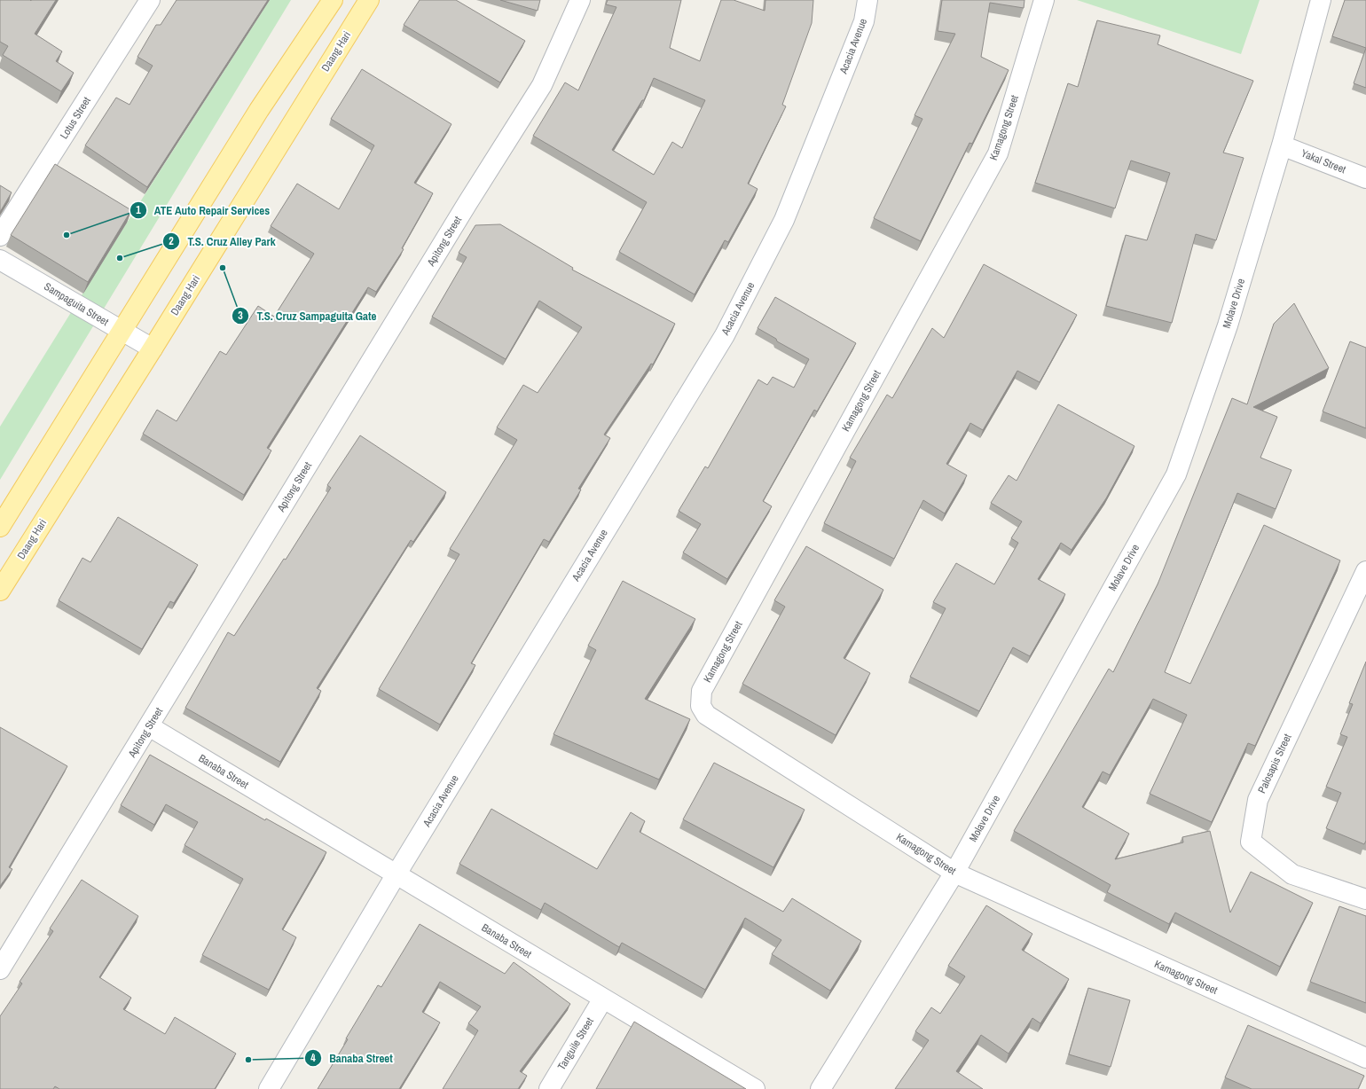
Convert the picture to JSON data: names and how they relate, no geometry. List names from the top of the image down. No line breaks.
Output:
{"streets":{"main road":["Daang Hari"],"street":["Acacia Avenue","Lotus Street","Kamagong Street","Yakal Street","Apitong Street","Molave Drive","Sampaguita Street","Palosapis Street","Banaba Street","Tanguile Street"]},"crossings":[["Acacia Avenue","Banaba Street"],["Daang Hari","Sampaguita Street"],["Kamagong Street","Molave Drive"],["Yakal Street","Molave Drive"],["Apitong Street","Banaba Street"],["Banaba Street","Tanguile Street"]],"places":["ATE Auto Repair Services","T.S. Cruz Alley Park","T.S. Cruz Sampaguita Gate","Banaba Street"]}
